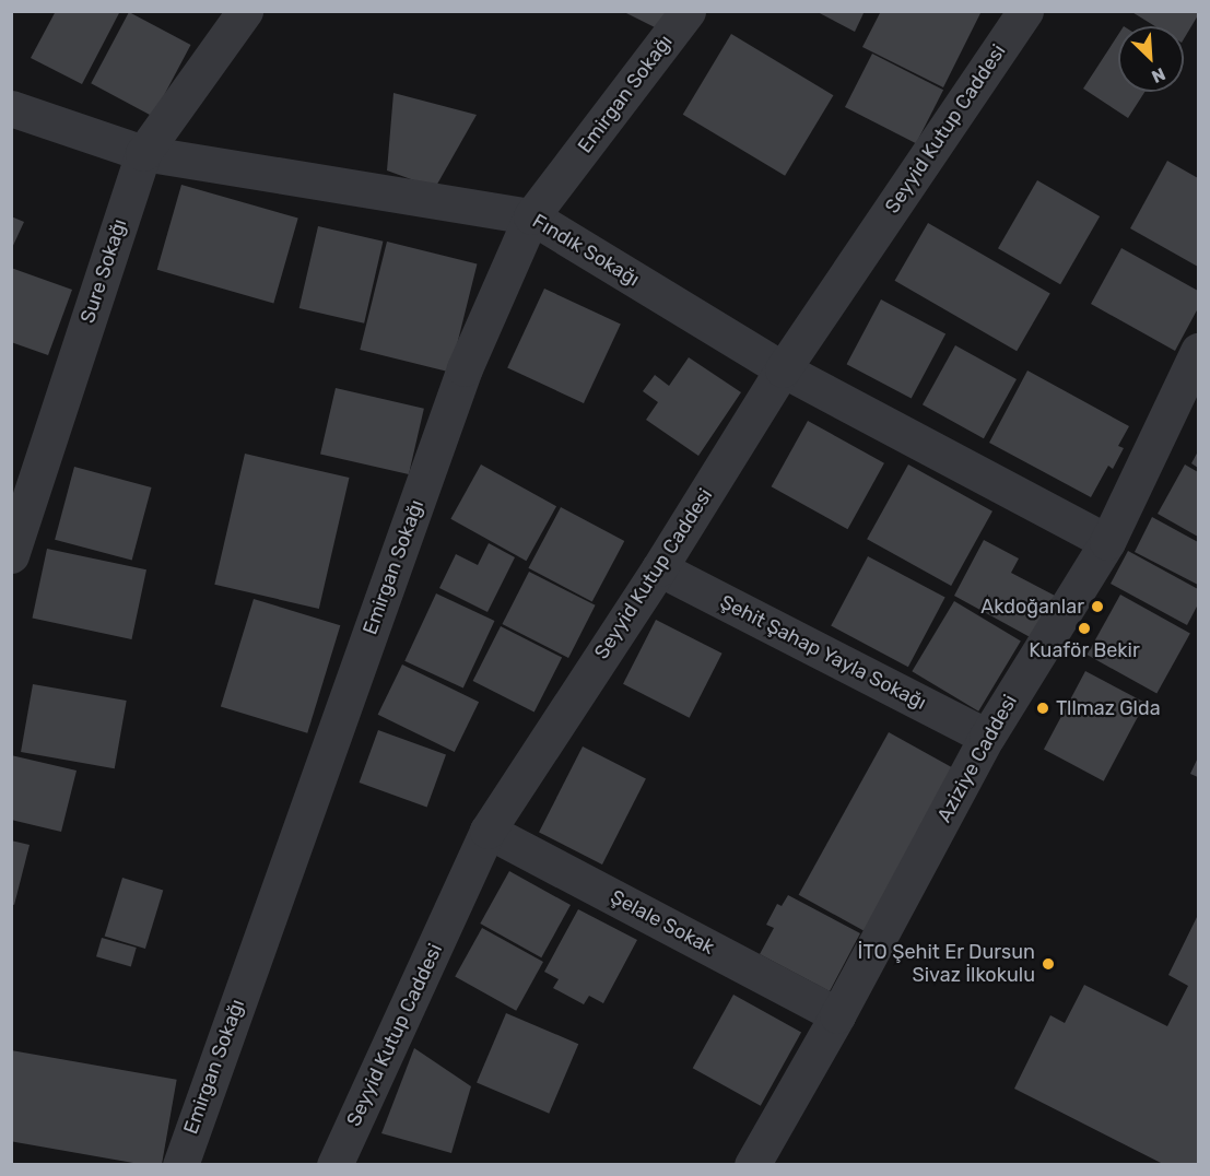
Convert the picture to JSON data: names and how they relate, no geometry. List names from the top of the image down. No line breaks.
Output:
{"streets":{"street":["Emirgan Sokağı","Seyyid Kutup Caddesi","Fındık Sokağı","Sure Sokağı","Şehit Şahap Yayla Sokağı","Aziziye Caddesi","Şelale Sokak"]},"crossings":[["Emirgan Sokağı","Fındık Sokağı"],["Seyyid Kutup Caddesi","Fındık Sokağı"],["Seyyid Kutup Caddesi","Şehit Şahap Yayla Sokağı"],["Seyyid Kutup Caddesi","Şelale Sokak"],["Fındık Sokağı","Sure Sokağı"],["Fındık Sokağı","Aziziye Caddesi"],["Şehit Şahap Yayla Sokağı","Aziziye Caddesi"],["Aziziye Caddesi","Şelale Sokak"]],"places":["Akdoğanlar","Kuaför Bekir","Tllmaz Glda","İTO Şehit Er Dursun Sivaz İlkokulu"],"north":"bottom right"}
